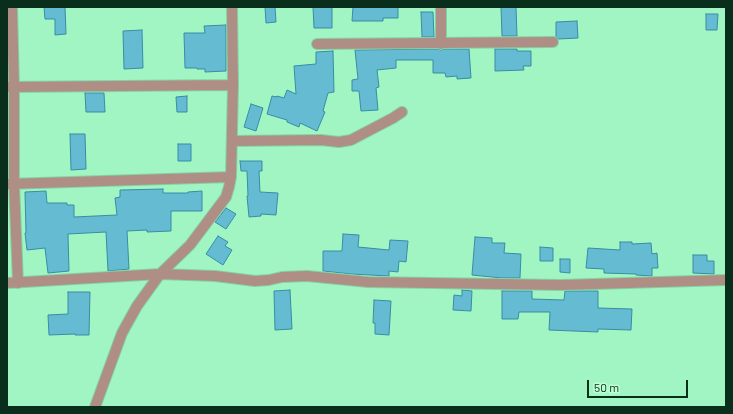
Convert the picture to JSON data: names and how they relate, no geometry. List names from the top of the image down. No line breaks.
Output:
{"scale_bar":"50 m"}
